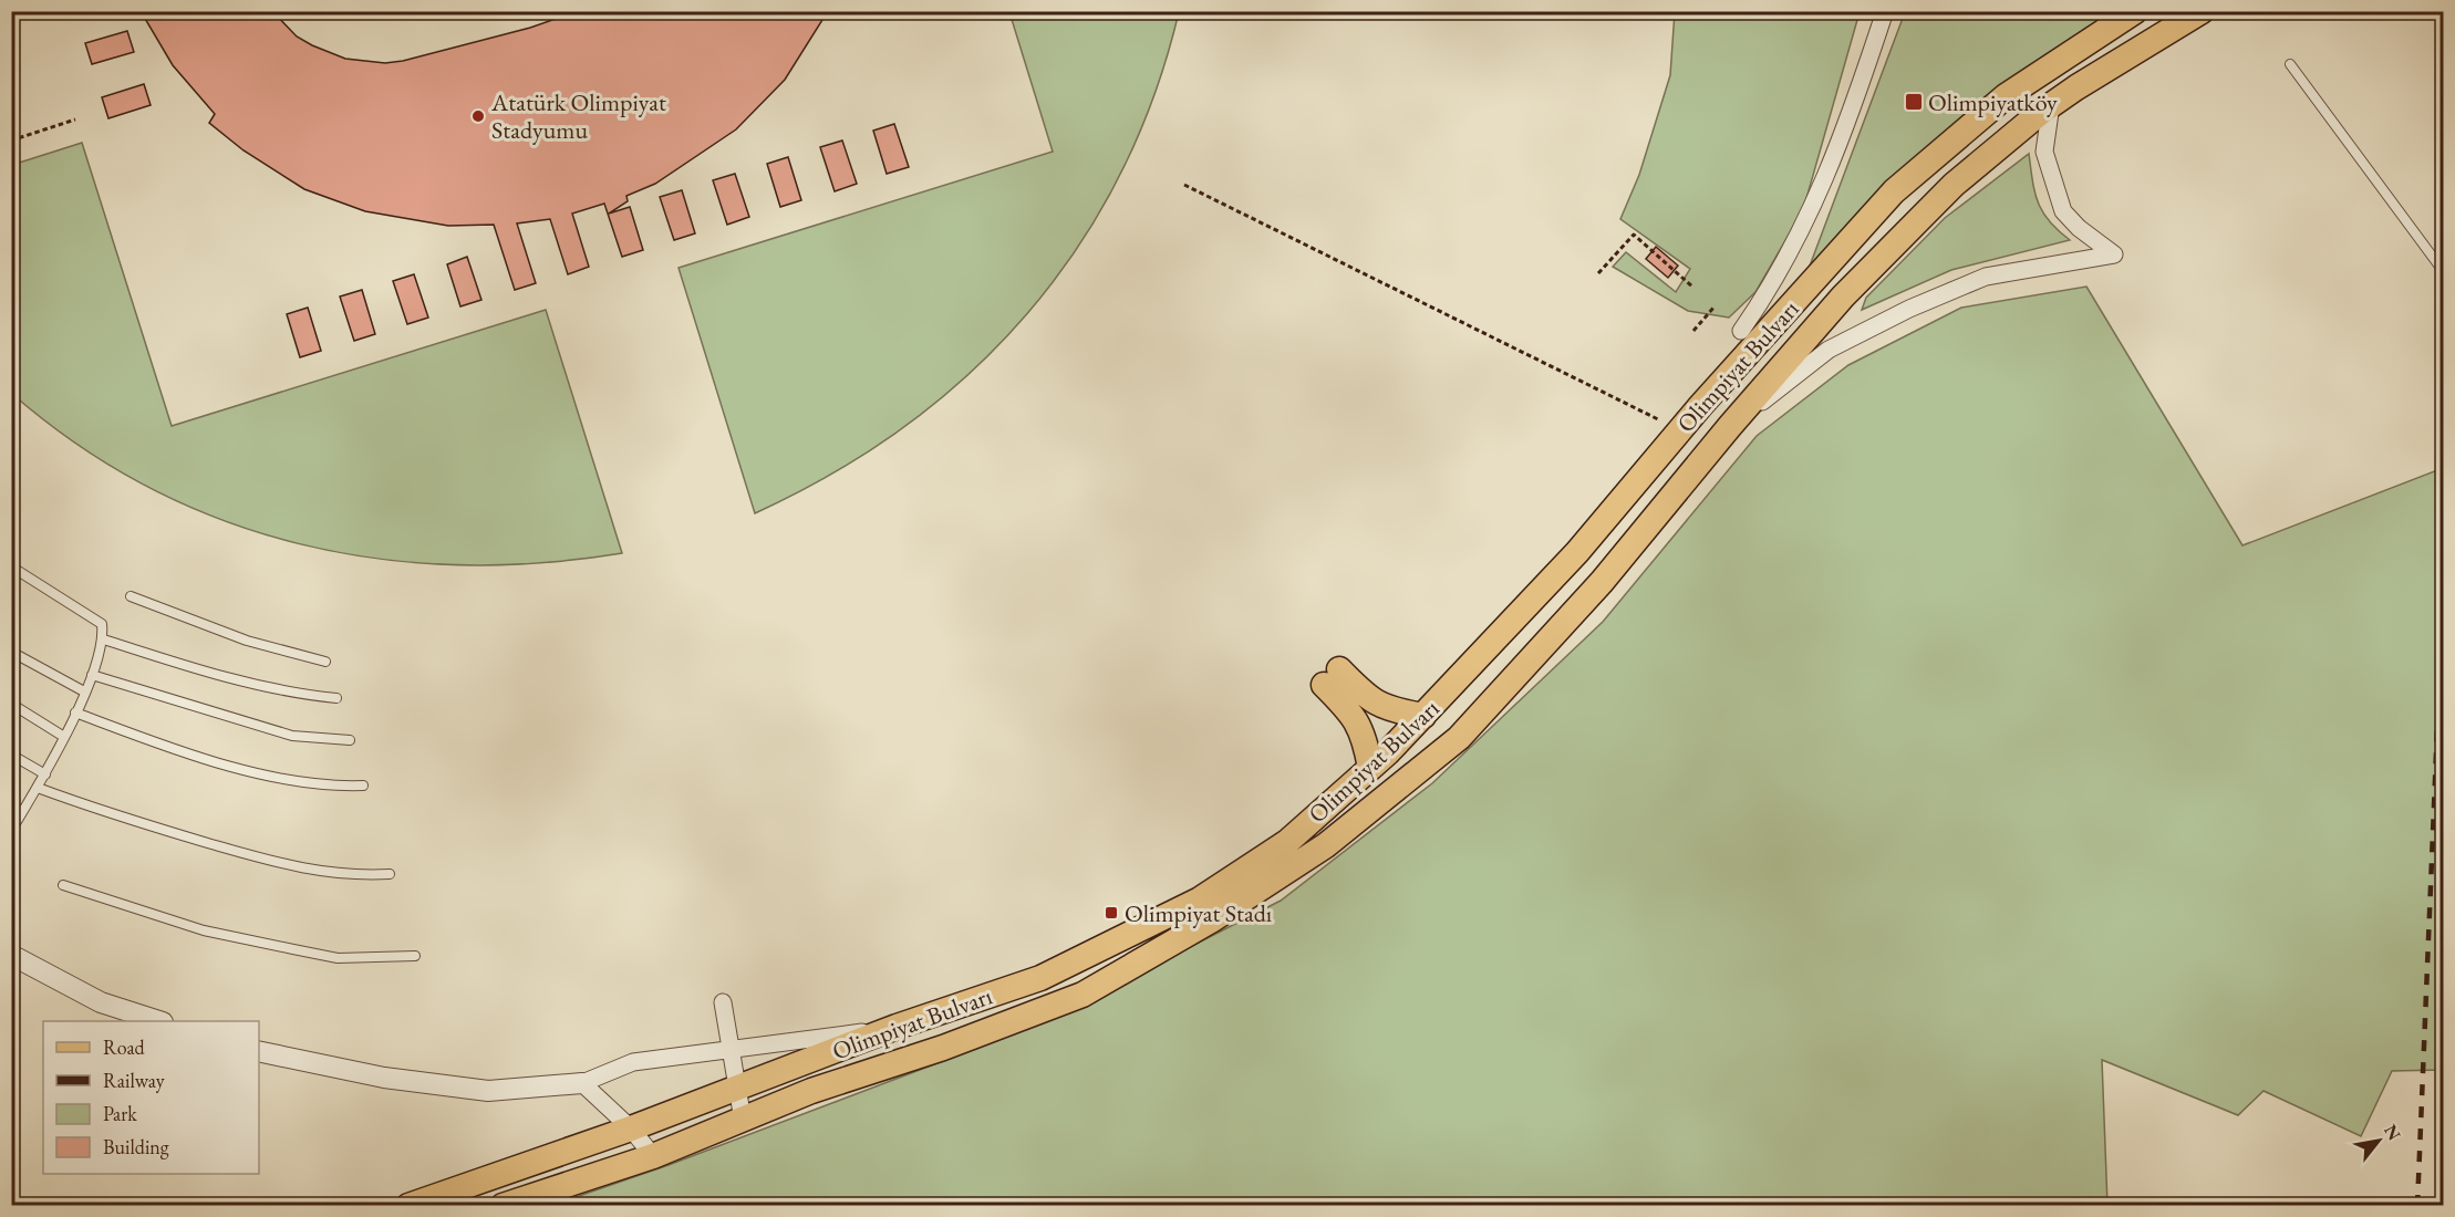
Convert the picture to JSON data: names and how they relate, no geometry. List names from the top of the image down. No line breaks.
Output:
{"streets":{"main road":["Olimpiyat Bulvarı"]},"places":{"transit":["Olimpiyatköy","Olimpiyat Stadı"],"other":["Atatürk Olimpiyat Stadyumu"]},"legend":["Road","Railway","Park","Building"],"north":"top right"}
